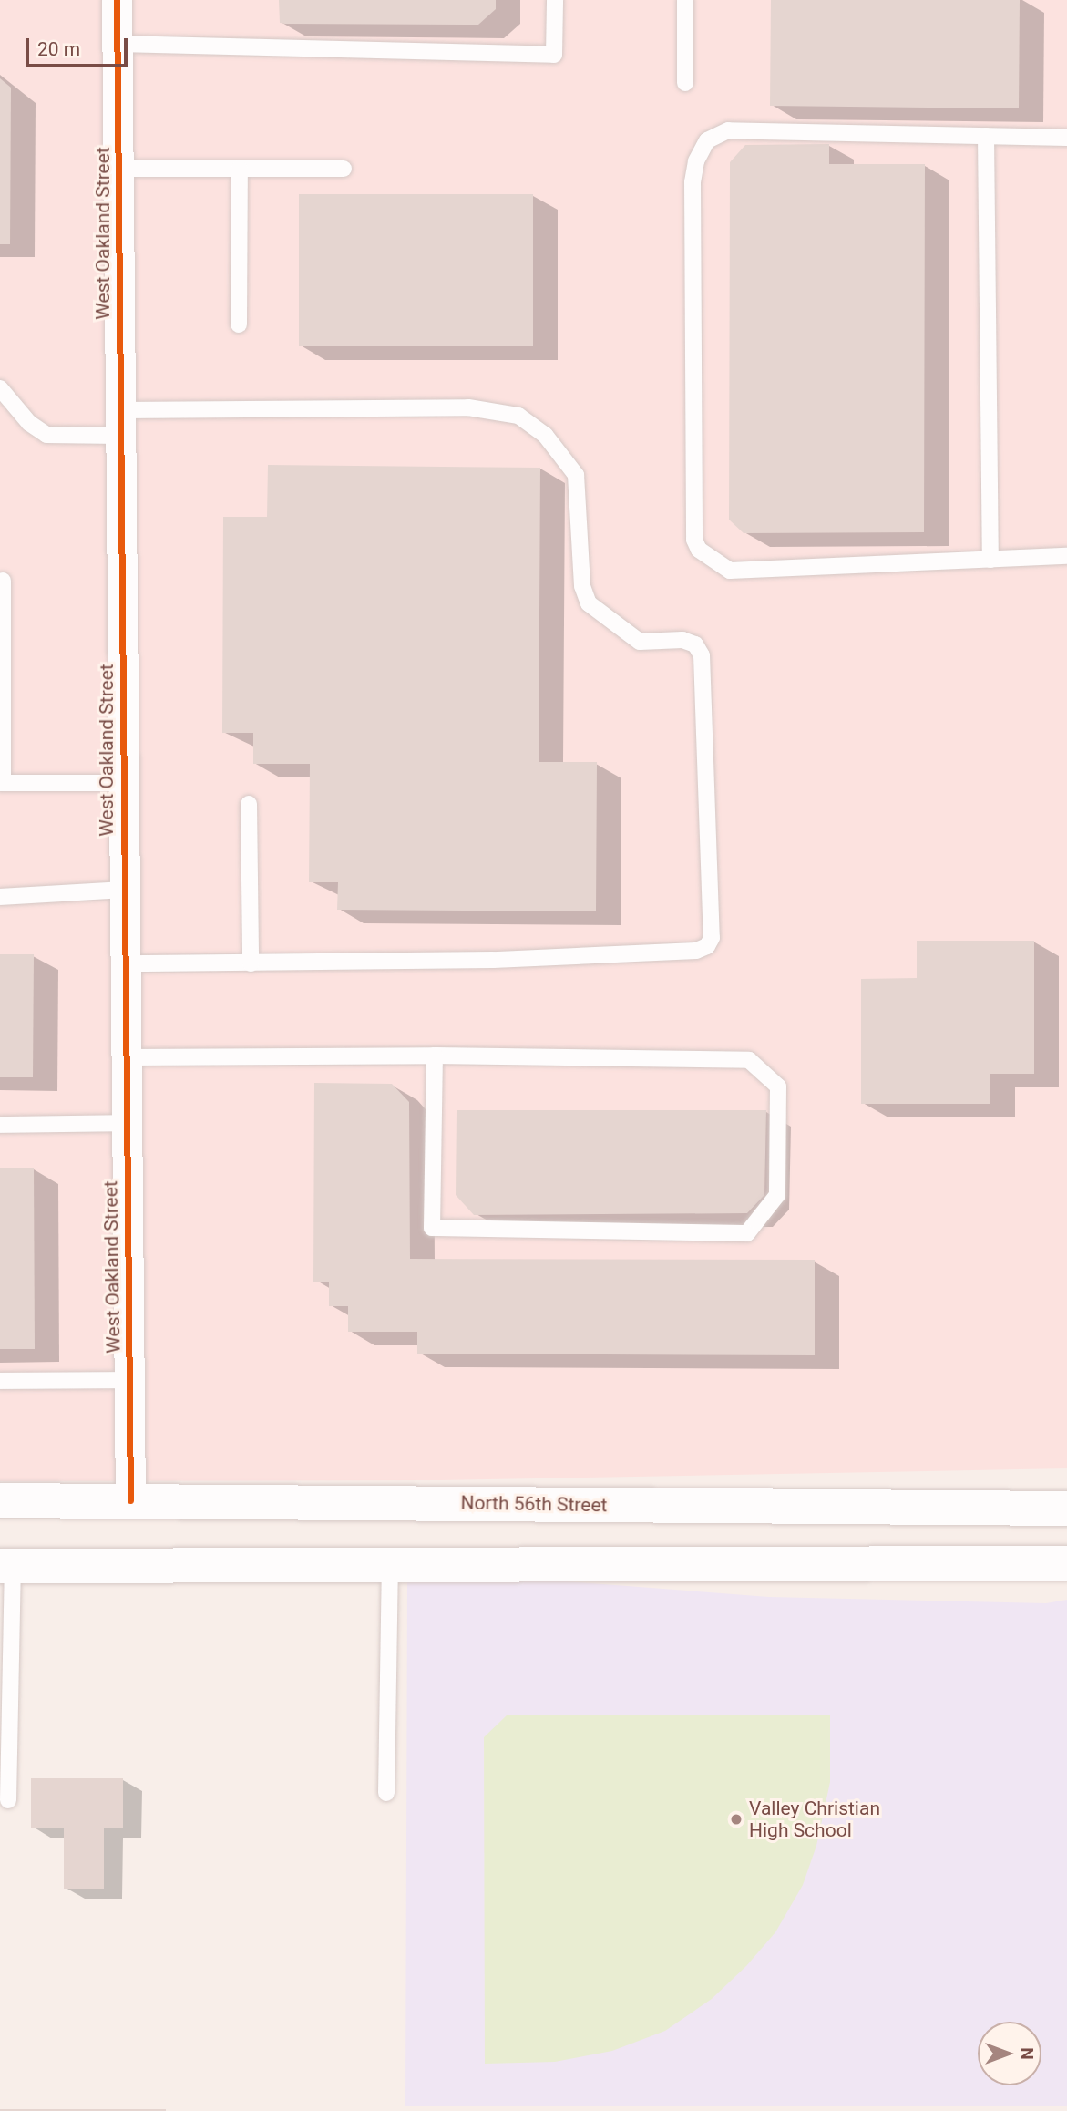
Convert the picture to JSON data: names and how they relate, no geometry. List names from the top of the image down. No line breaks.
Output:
{"streets":{"main road":["North 56th Street"],"street":["West Oakland Street"]},"crossings":[["West Oakland Street","North 56th Street"]],"places":["Valley Christian High School"],"scale_bar":"20 m","north":"right"}
